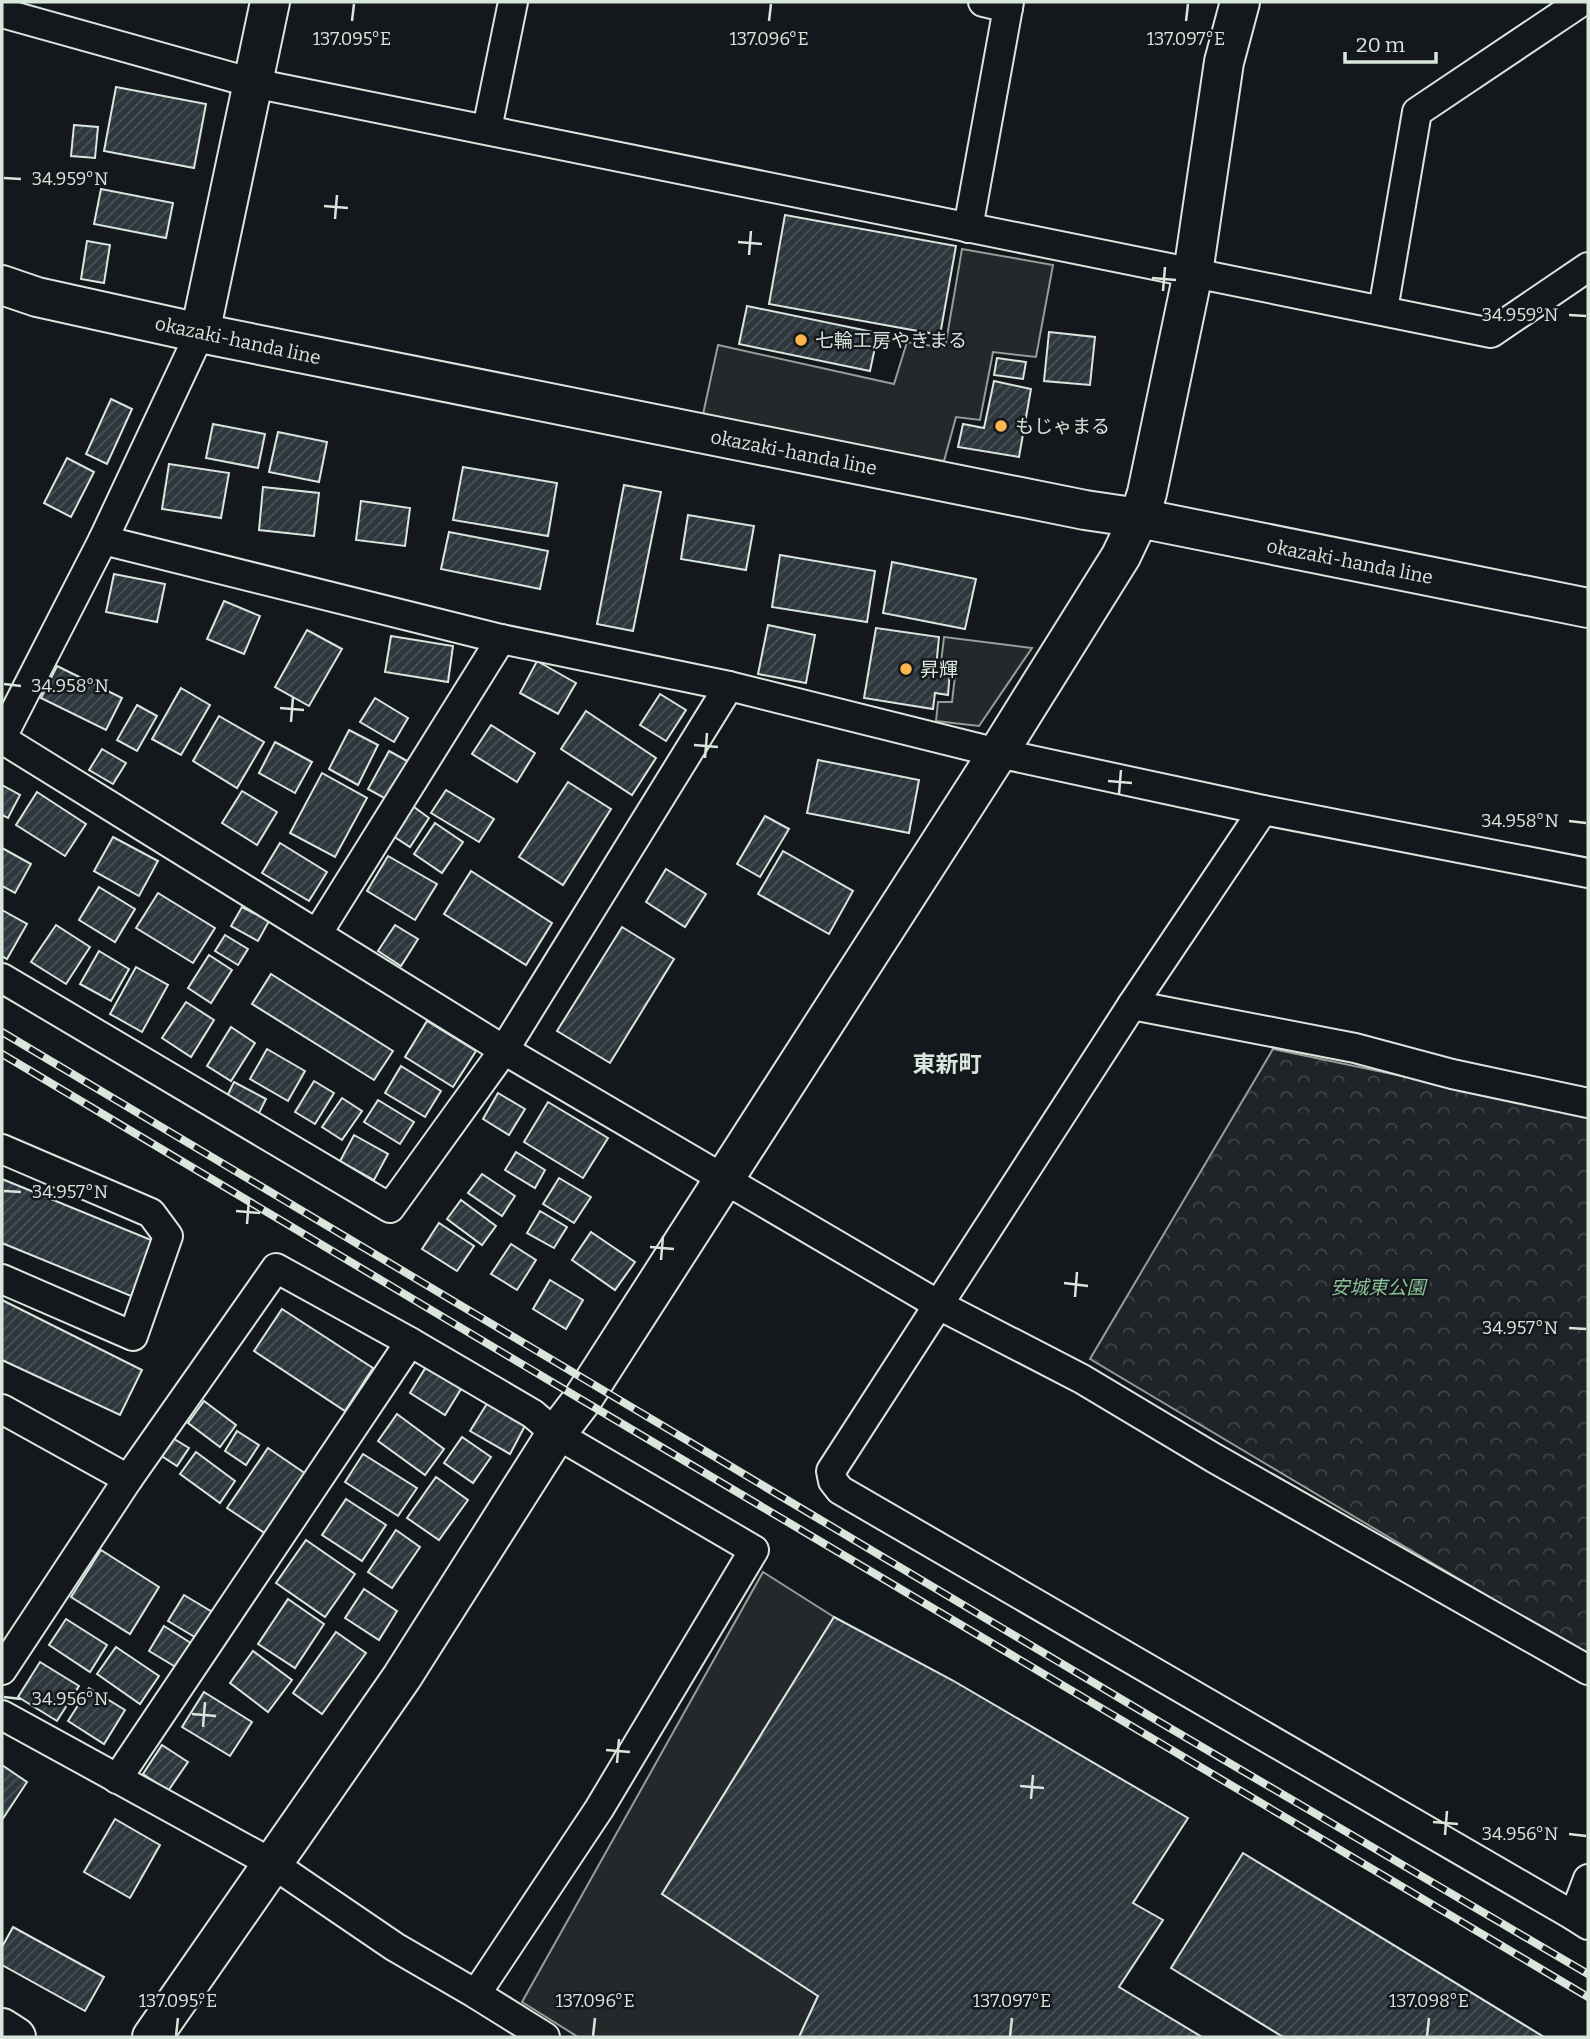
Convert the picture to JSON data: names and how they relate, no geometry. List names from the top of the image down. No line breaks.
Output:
{"streets":{"street":["okazaki-handa line"]},"districts":["東新町"],"parks":["安城東公園"],"places":["七輪工房やきまる","もじゃまる","昇輝"],"scale_bar":"20 m","coordinates":["137.095°E","137.096°E","137.097°E","34.959°N","34.958°N","34.957°N","34.956°N","137.098°E"]}
